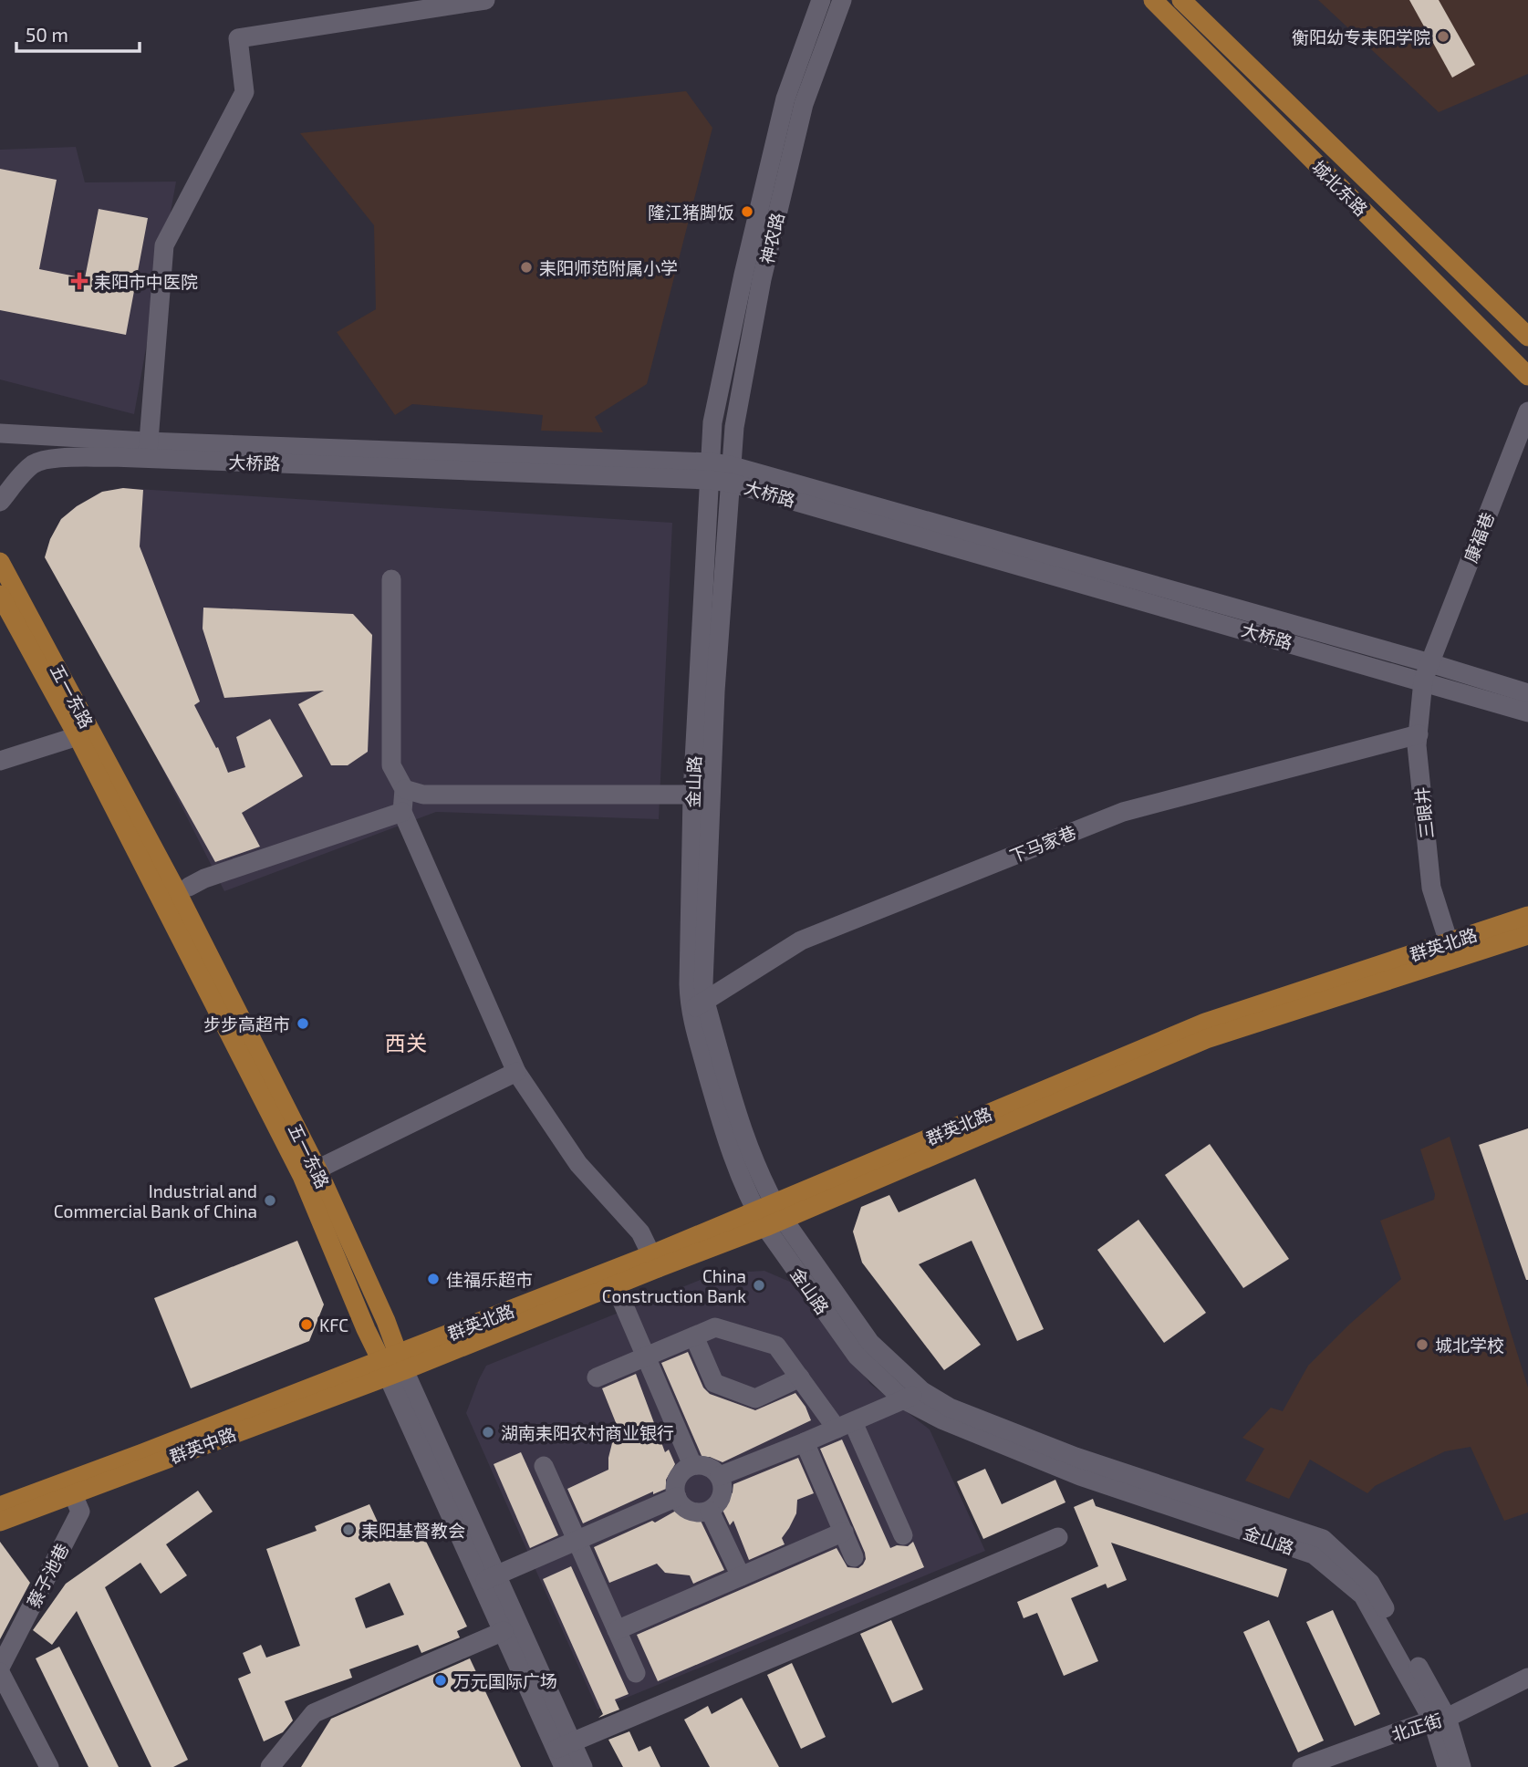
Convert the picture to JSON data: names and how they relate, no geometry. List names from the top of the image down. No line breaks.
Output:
{"streets":{"main road":["城北东路","五一东路","群英北路","群英中路"],"street":["神农路","大桥路","康福巷","金山路","三眼井","下马家巷","蔡子池巷","北正街"]},"crossings":[["神农路","大桥路"],["神农路","金山路"],["大桥路","康福巷"],["大桥路","金山路"],["大桥路","三眼井"],["康福巷","三眼井"],["五一东路","群英北路"],["五一东路","群英中路"],["金山路","下马家巷"],["金山路","群英北路"],["金山路","北正街"],["三眼井","下马家巷"],["三眼井","群英北路"],["群英北路","群英中路"],["群英中路","蔡子池巷"]],"districts":["西关"],"places":{"other":["衡阳幼专耒阳学院","隆江猪脚饭","耒阳师范附属小学","步步高超市","Industrial and Commercial Bank of China","佳福乐超市","China Construction Bank","KFC","城北学校","湖南耒阳农村商业银行","耒阳基督教会","万元国际广场"],"health":["耒阳市中医院"]},"scale_bar":"50 m"}
